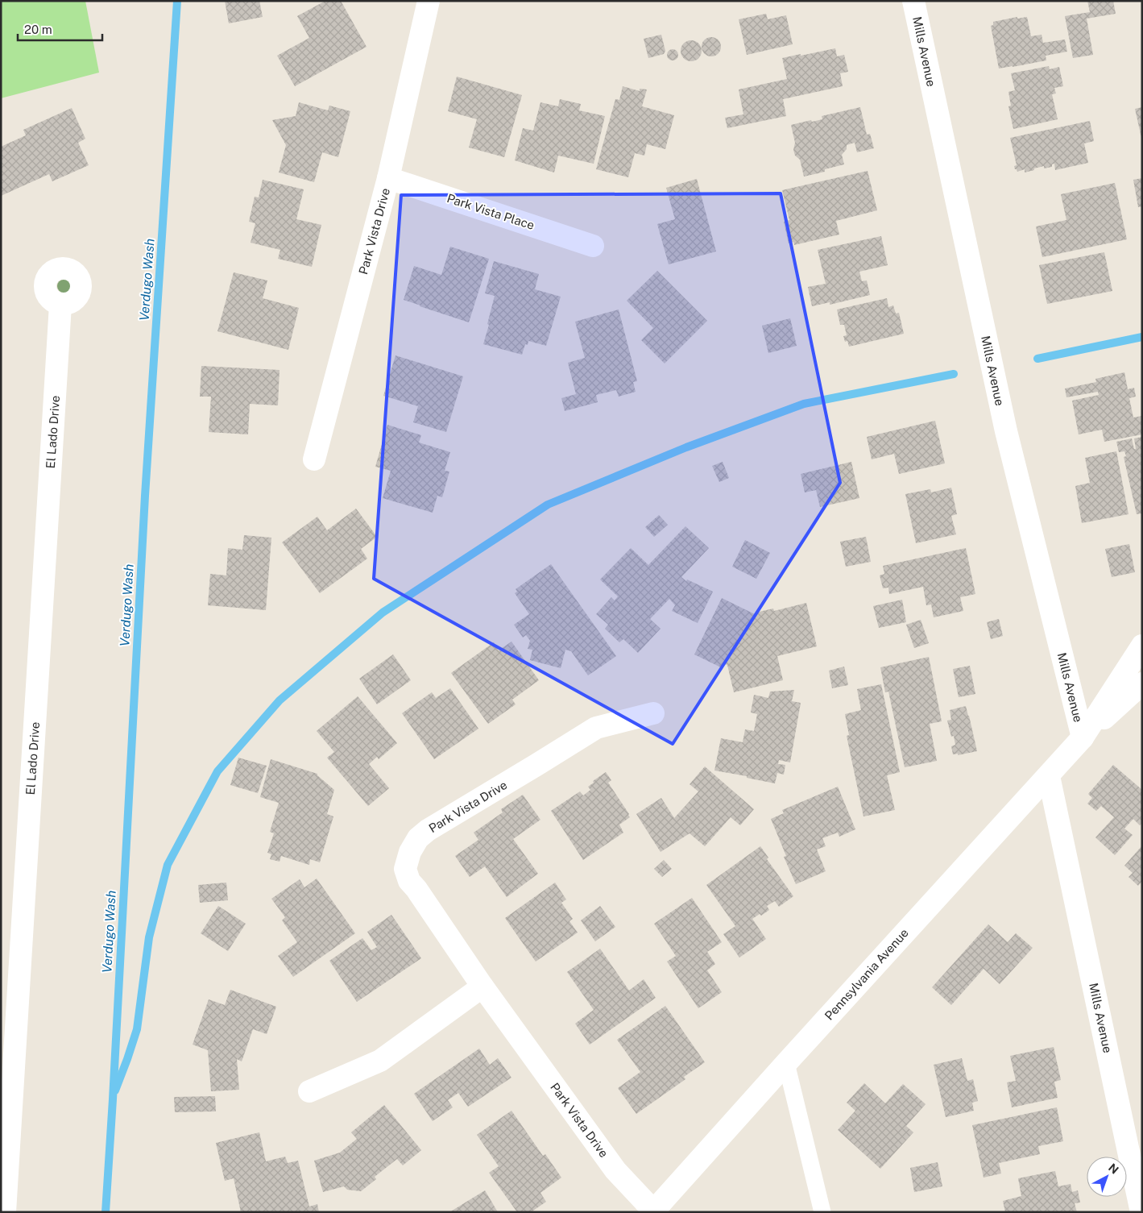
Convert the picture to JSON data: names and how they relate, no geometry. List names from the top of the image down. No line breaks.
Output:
{"streets":{"street":["Mills Avenue","Park Vista Place","Park Vista Drive","El Lado Drive","Pennsylvania Avenue"]},"crossings":[["Mills Avenue","Pennsylvania Avenue"],["Park Vista Place","Park Vista Drive"],["Park Vista Drive","Pennsylvania Avenue"]],"water":["Verdugo Wash"],"scale_bar":"20 m","north":"top right"}
